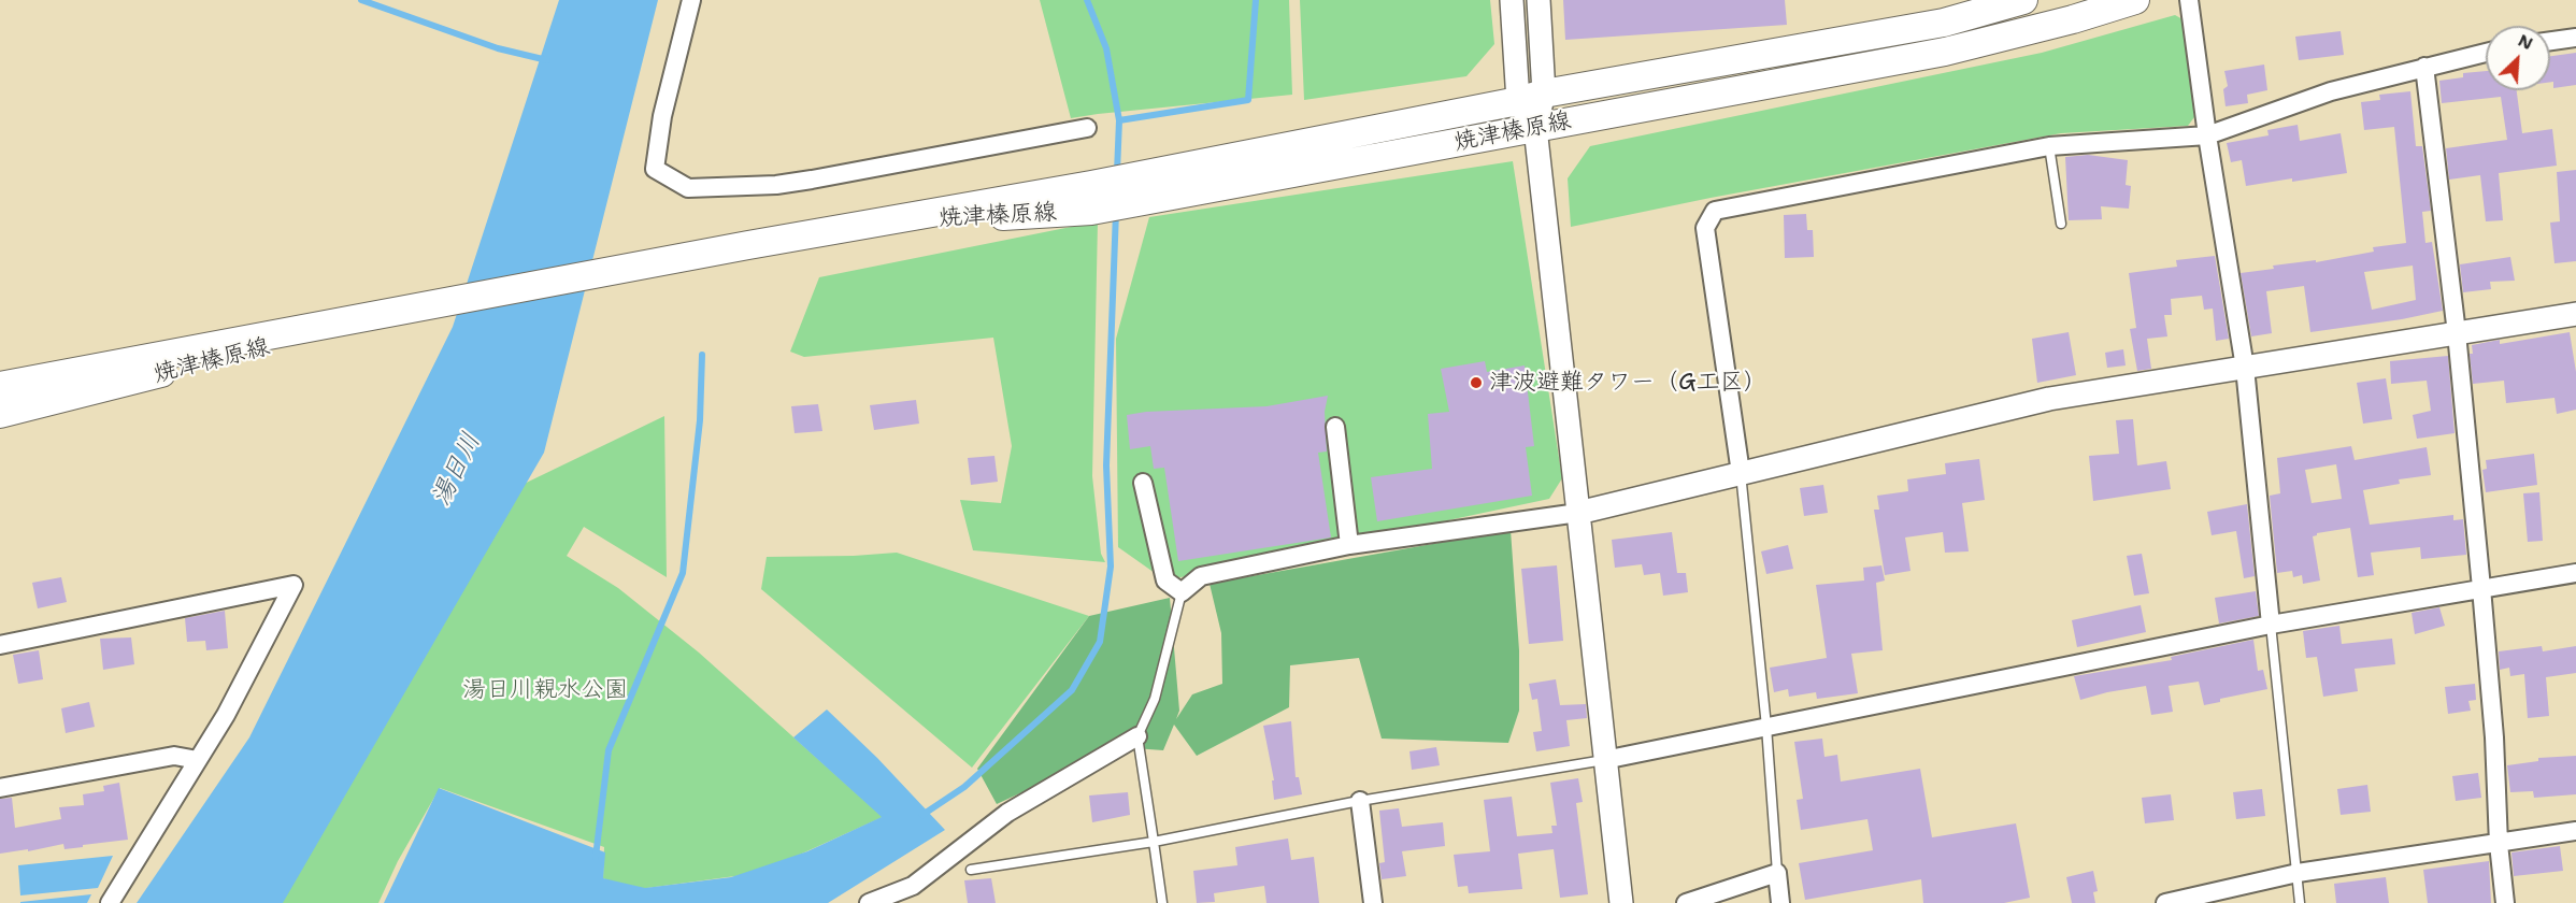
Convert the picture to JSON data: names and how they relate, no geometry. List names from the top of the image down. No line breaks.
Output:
{"streets":{"main road":["焼津榛原線"]},"water":["湯日川"],"parks":["湯日川親水公園"],"places":["津波避難タワー（G工区）"],"north":"top right"}
